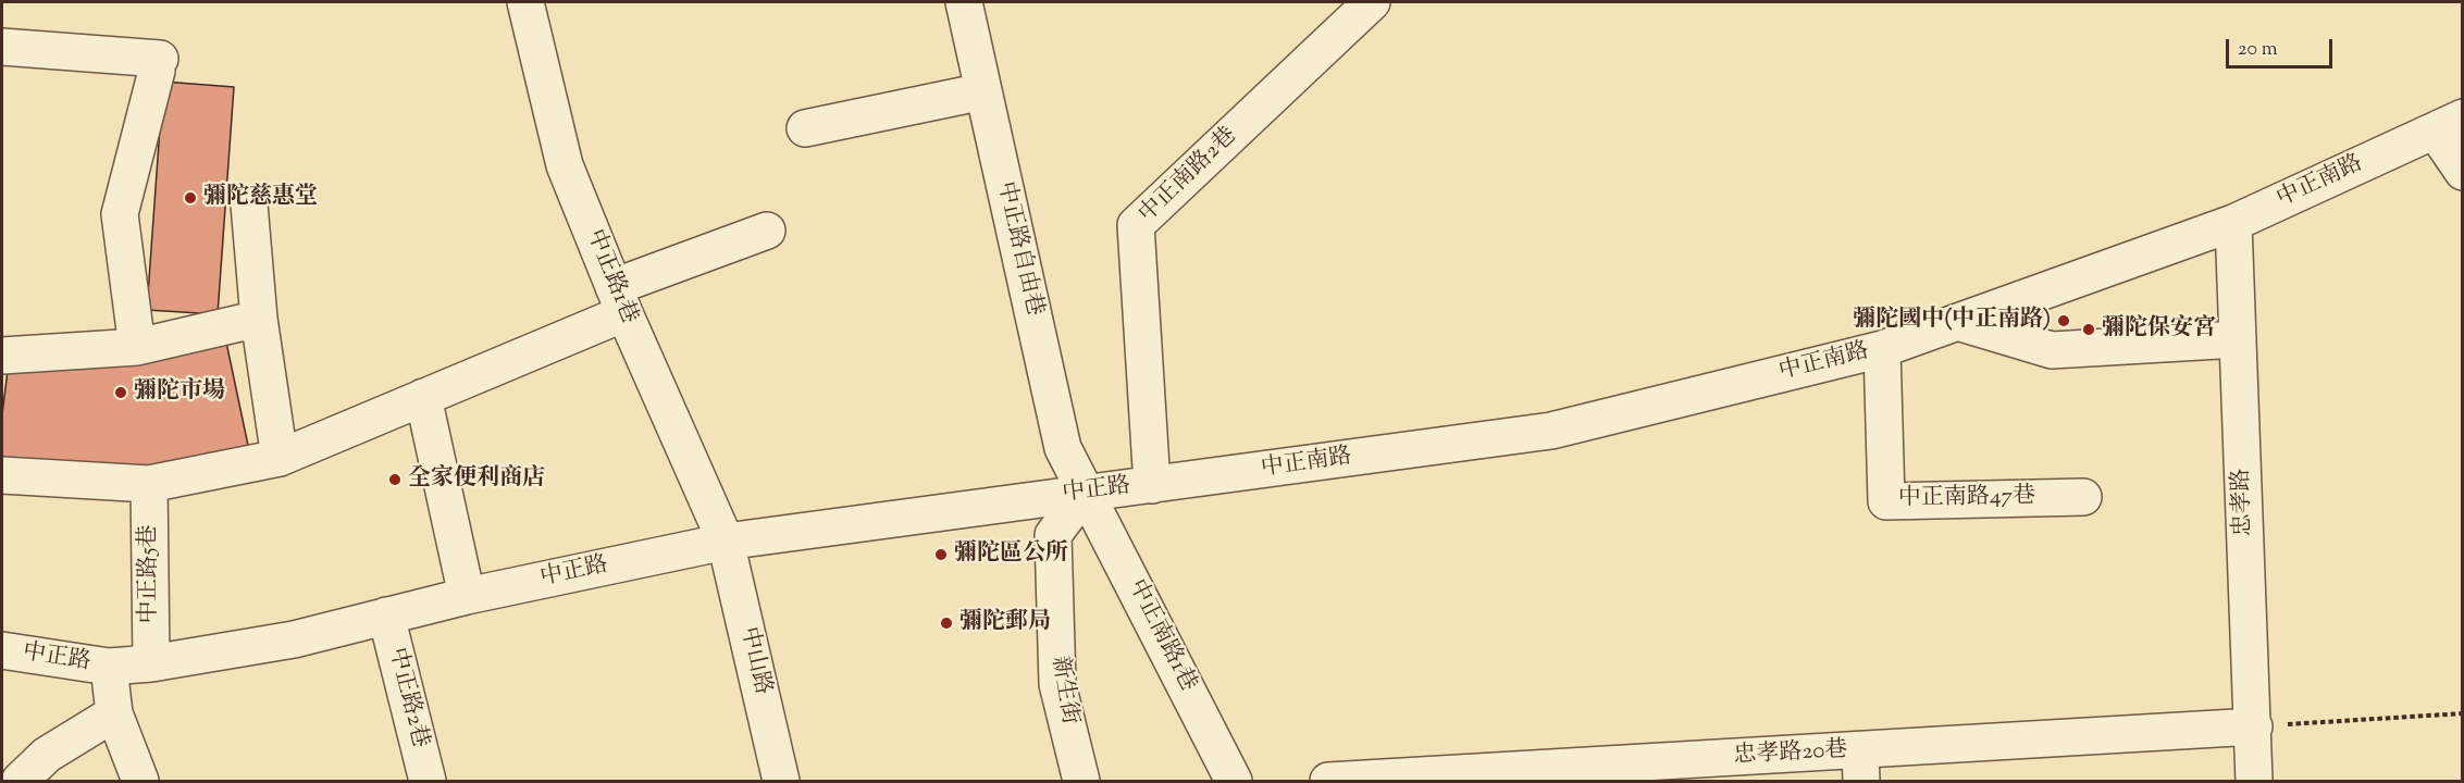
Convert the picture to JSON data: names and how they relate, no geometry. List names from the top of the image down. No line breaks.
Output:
{"streets":{"street":["中正南路2巷","中正南路","中正路自由巷","中正路1巷","中正路","中正南路47巷","忠孝路","中正路5巷","中正南路1巷","中山路","新生街","中正路2巷","忠孝路20巷"]},"crossings":[["中正南路2巷","中正南路"],["中正南路2巷","中正路"],["中正南路","中正路"],["中正南路","中正南路47巷"],["中正南路","忠孝路"],["中正路自由巷","中正路"],["中正路自由巷","中正南路1巷"],["中正路自由巷","新生街"],["中正路1巷","中正路"],["中正路1巷","中山路"],["中正路","中正路5巷"],["中正路","中正南路1巷"],["中正路","中山路"],["中正路","新生街"],["中正路","中正路2巷"],["忠孝路","忠孝路20巷"],["中正南路1巷","新生街"]],"places":["彌陀慈惠堂","彌陀國中(中正南路)","彌陀保安宮","彌陀市場","全家便利商店","彌陀區公所","彌陀郵局"],"scale_bar":"20 m"}
